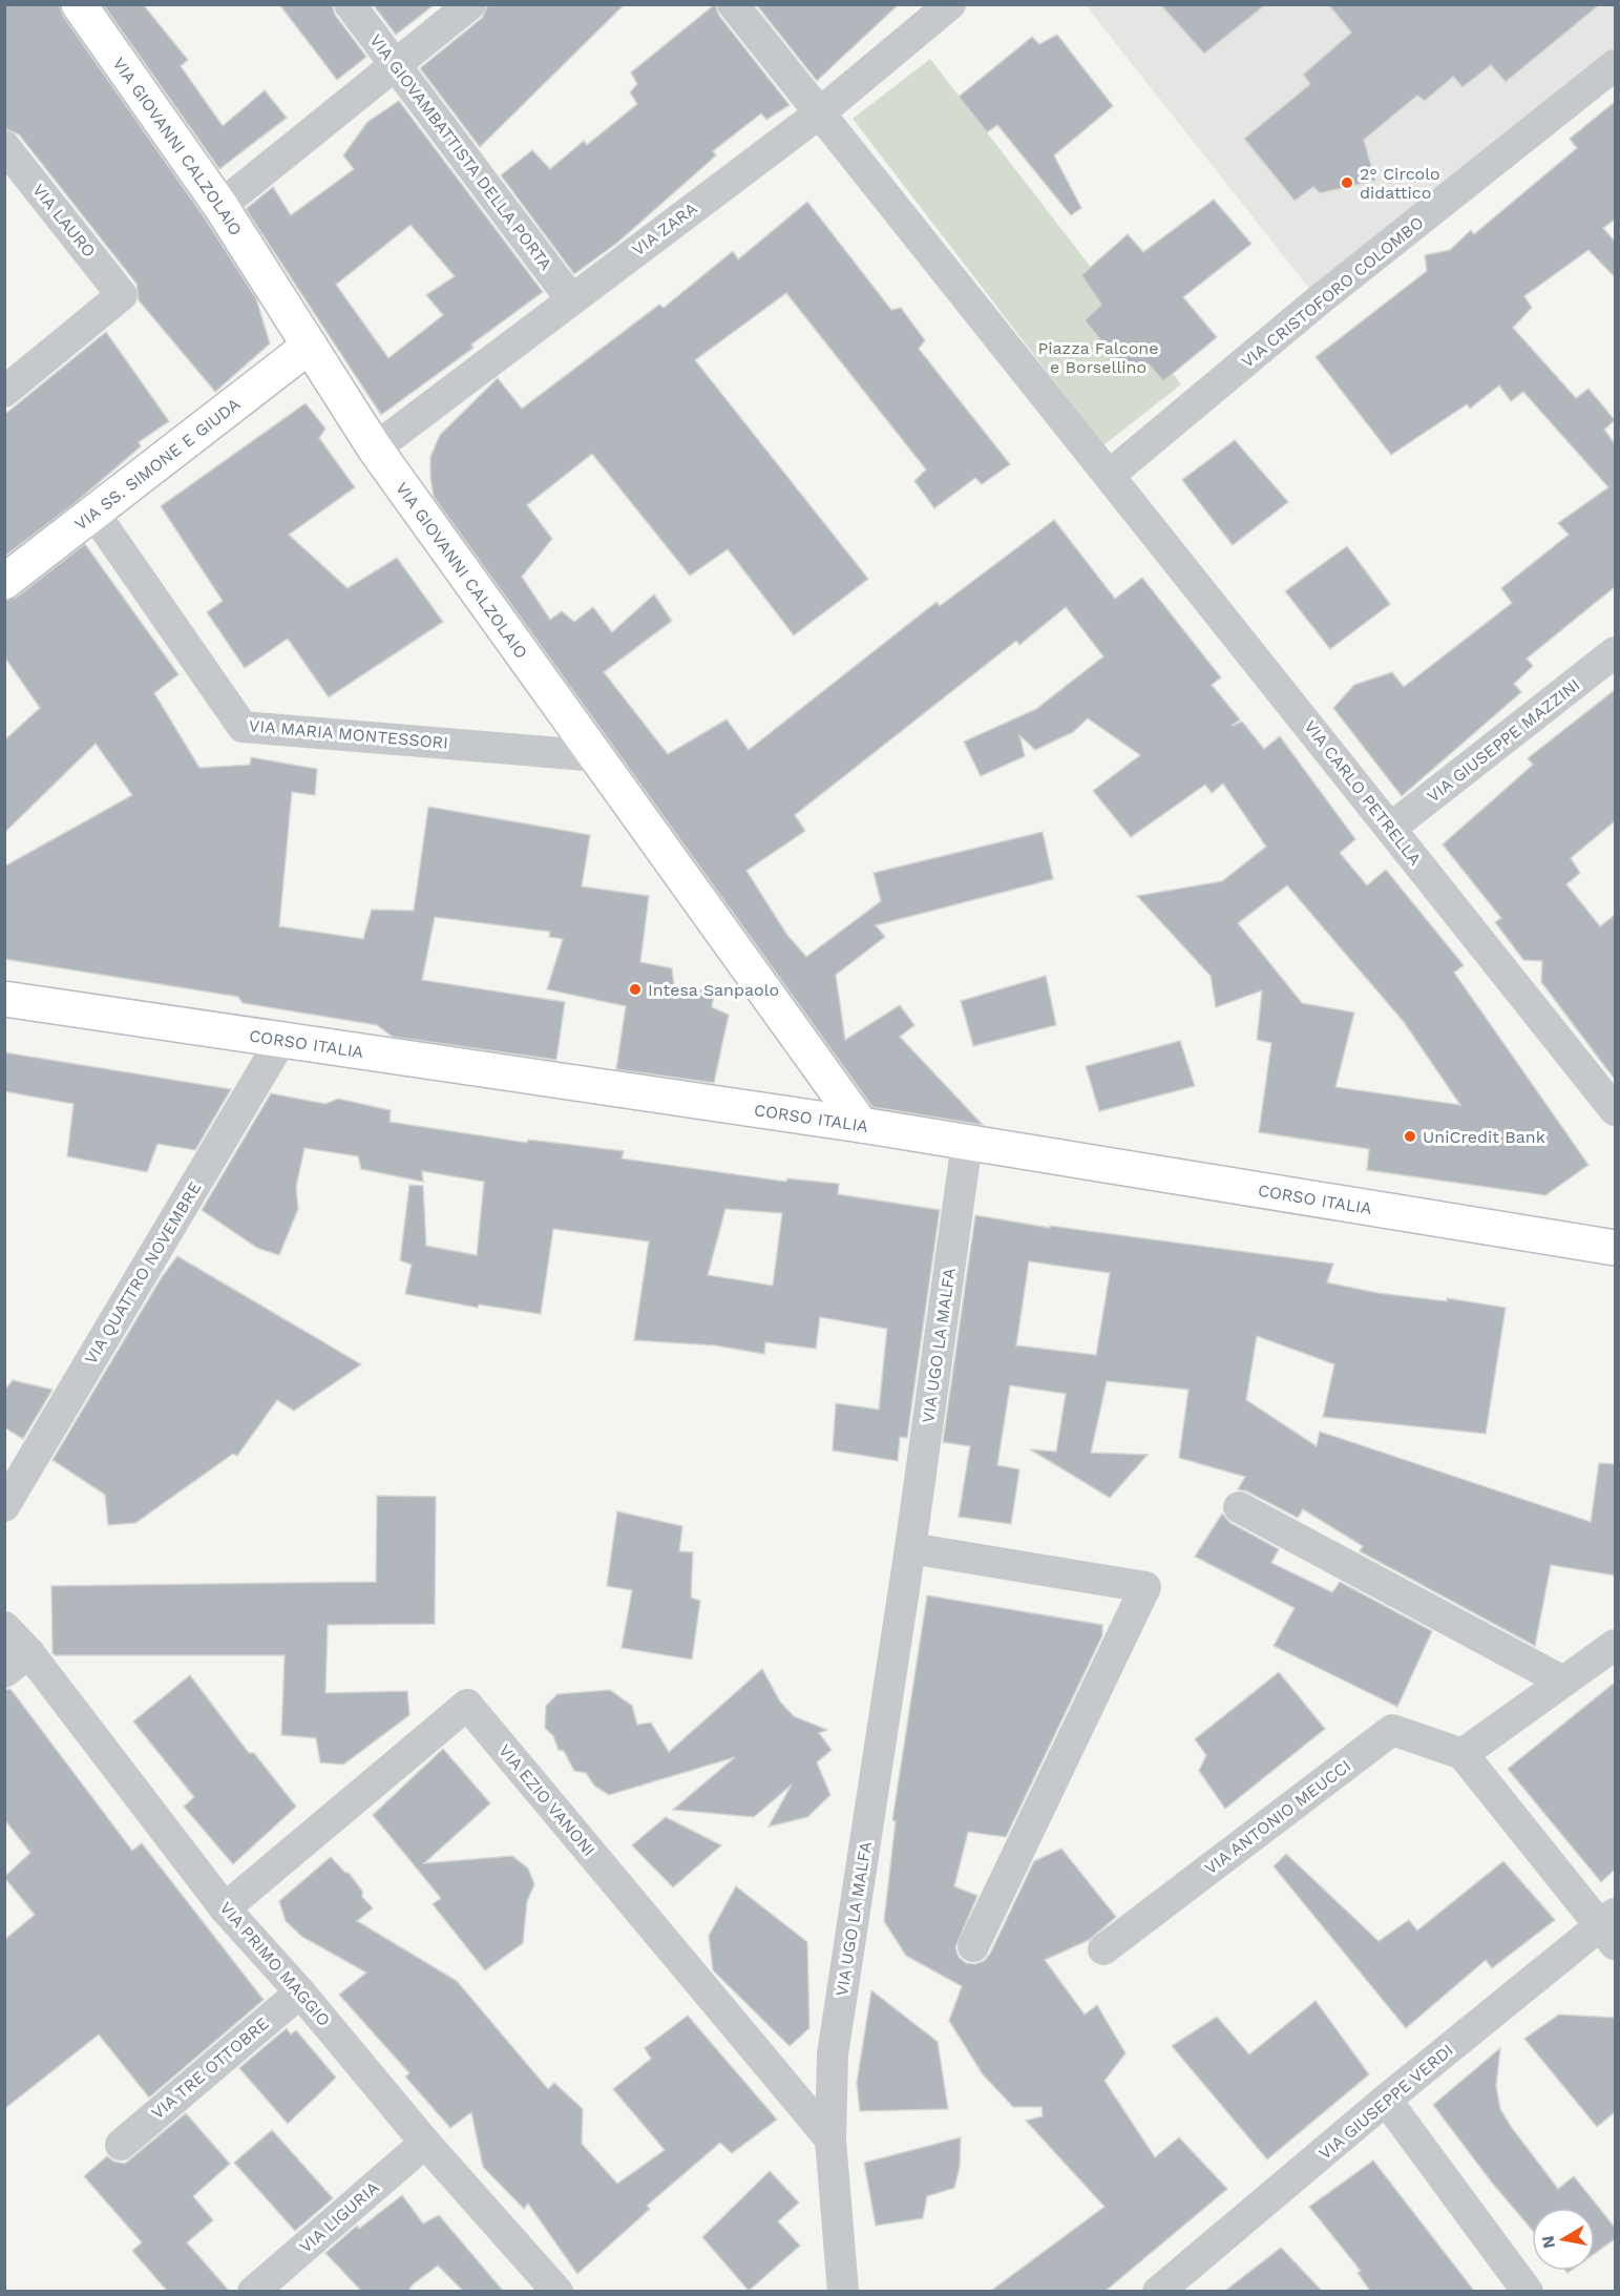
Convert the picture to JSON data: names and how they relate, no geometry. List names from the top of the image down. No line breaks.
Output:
{"streets":{"main road":["VIA GIOVANNI CALZOLAIO","VIA SS. SIMONE E GIUDA","CORSO ITALIA"],"street":["VIA GIOVAMBATTISTA DELLA PORTA","VIA LAURO","VIA ZARA","VIA CRISTOFORO COLOMBO","VIA MARIA MONTESSORI","VIA GIUSEPPE MAZZINI","VIA CARLO PETRELLA","VIA QUATTRO NOVEMBRE","VIA UGO LA MALFA","VIA EZIO VANONI","VIA ANTONIO MEUCCI","VIA PRIMO MAGGIO","VIA TRE OTTOBRE","VIA GIUSEPPE VERDI","VIA LIGURIA"]},"crossings":[["VIA GIOVANNI CALZOLAIO","VIA ZARA"],["VIA GIOVANNI CALZOLAIO","VIA SS. SIMONE E GIUDA"],["VIA GIOVANNI CALZOLAIO","VIA MARIA MONTESSORI"],["VIA GIOVANNI CALZOLAIO","CORSO ITALIA"],["VIA GIOVAMBATTISTA DELLA PORTA","VIA ZARA"],["VIA ZARA","VIA CARLO PETRELLA"],["VIA CRISTOFORO COLOMBO","VIA CARLO PETRELLA"],["VIA SS. SIMONE E GIUDA","VIA MARIA MONTESSORI"],["VIA GIUSEPPE MAZZINI","VIA CARLO PETRELLA"],["CORSO ITALIA","VIA QUATTRO NOVEMBRE"],["CORSO ITALIA","VIA UGO LA MALFA"],["VIA UGO LA MALFA","VIA EZIO VANONI"],["VIA EZIO VANONI","VIA PRIMO MAGGIO"],["VIA PRIMO MAGGIO","VIA TRE OTTOBRE"],["VIA PRIMO MAGGIO","VIA LIGURIA"]],"parks":["Piazza Falcone e Borsellino"],"places":["2° Circolo didattico","Intesa Sanpaolo","UniCredit Bank"],"north":"left"}
